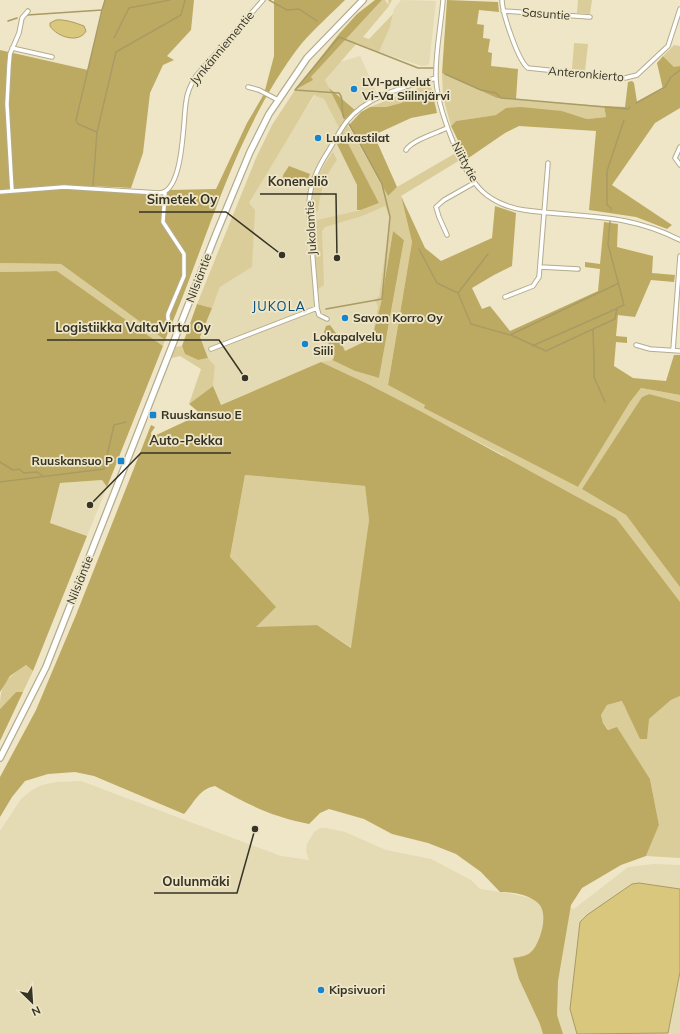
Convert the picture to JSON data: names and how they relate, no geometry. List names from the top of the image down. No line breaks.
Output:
{"streets":{"main road":["Nilsiäntie"],"street":["Sasuntie","Jynkänniementie","Anteronkierto","Niittytie","Jukolantie"]},"crossings":[["Sasuntie","Anteronkierto"],["Niittytie","Jukolantie"]],"districts":["JUKOLA"],"places":{"other":["LVI-palvelut Vi-Va Siilinjärvi","Luukastilat","Simetek Oy","Koneneliö","Savon Korro Oy","Lokapalvelu Siili","Logistiikka ValtaVirta Oy","Auto-Pekka","Oulunmäki","Kipsivuori"],"transit":["Ruuskansuo E","Ruuskansuo P"]},"north":"bottom right"}
